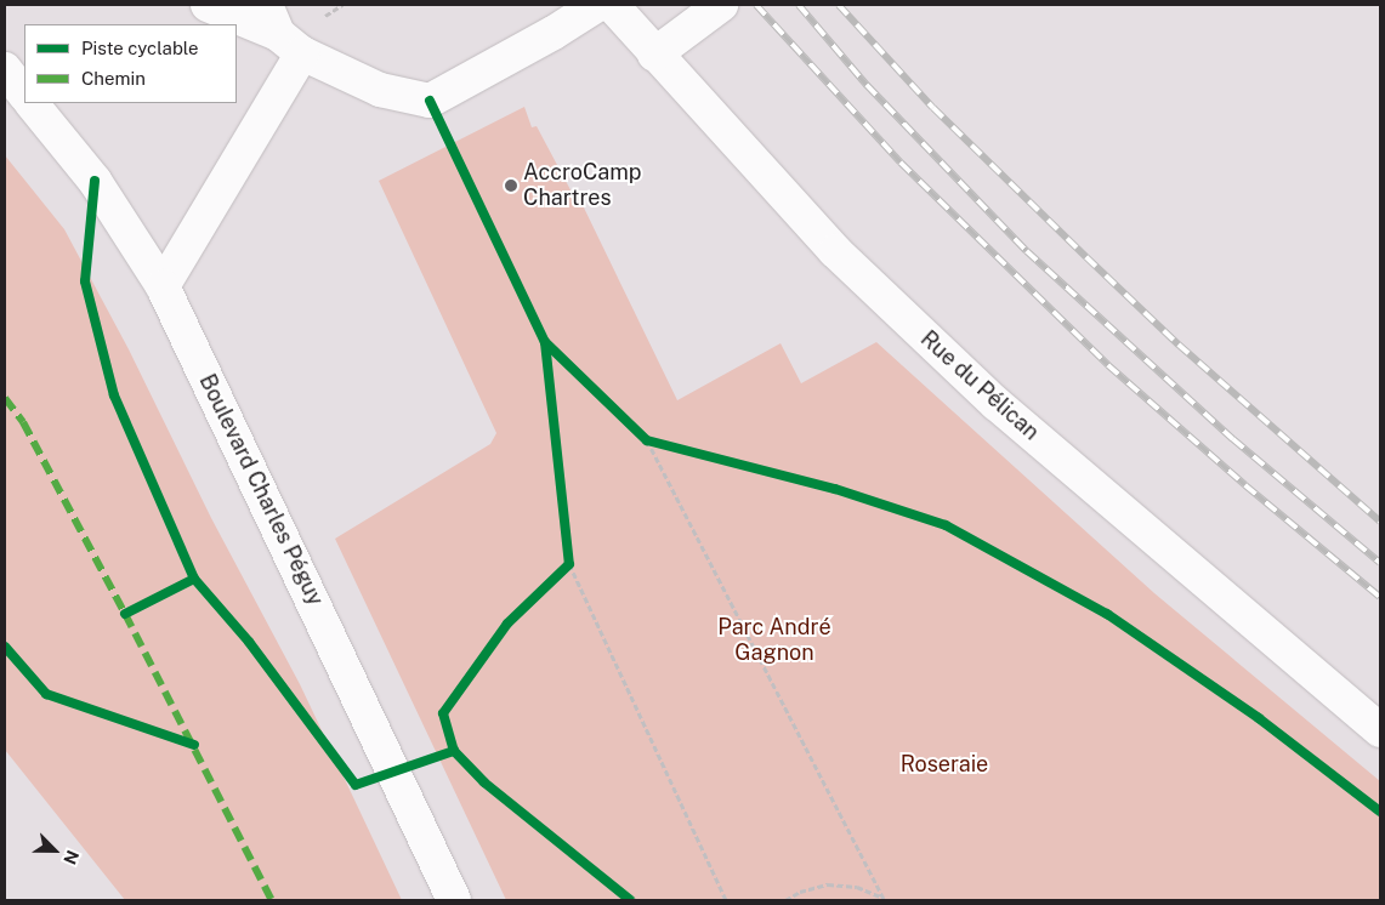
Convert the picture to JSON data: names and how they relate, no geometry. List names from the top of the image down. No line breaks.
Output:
{"streets":{"street":["Rue du Pélican","Boulevard Charles Péguy"]},"parks":["Parc André Gagnon","Roseraie"],"places":["AccroCamp Chartres"],"legend":["Piste cyclable","Chemin"],"north":"bottom right"}
